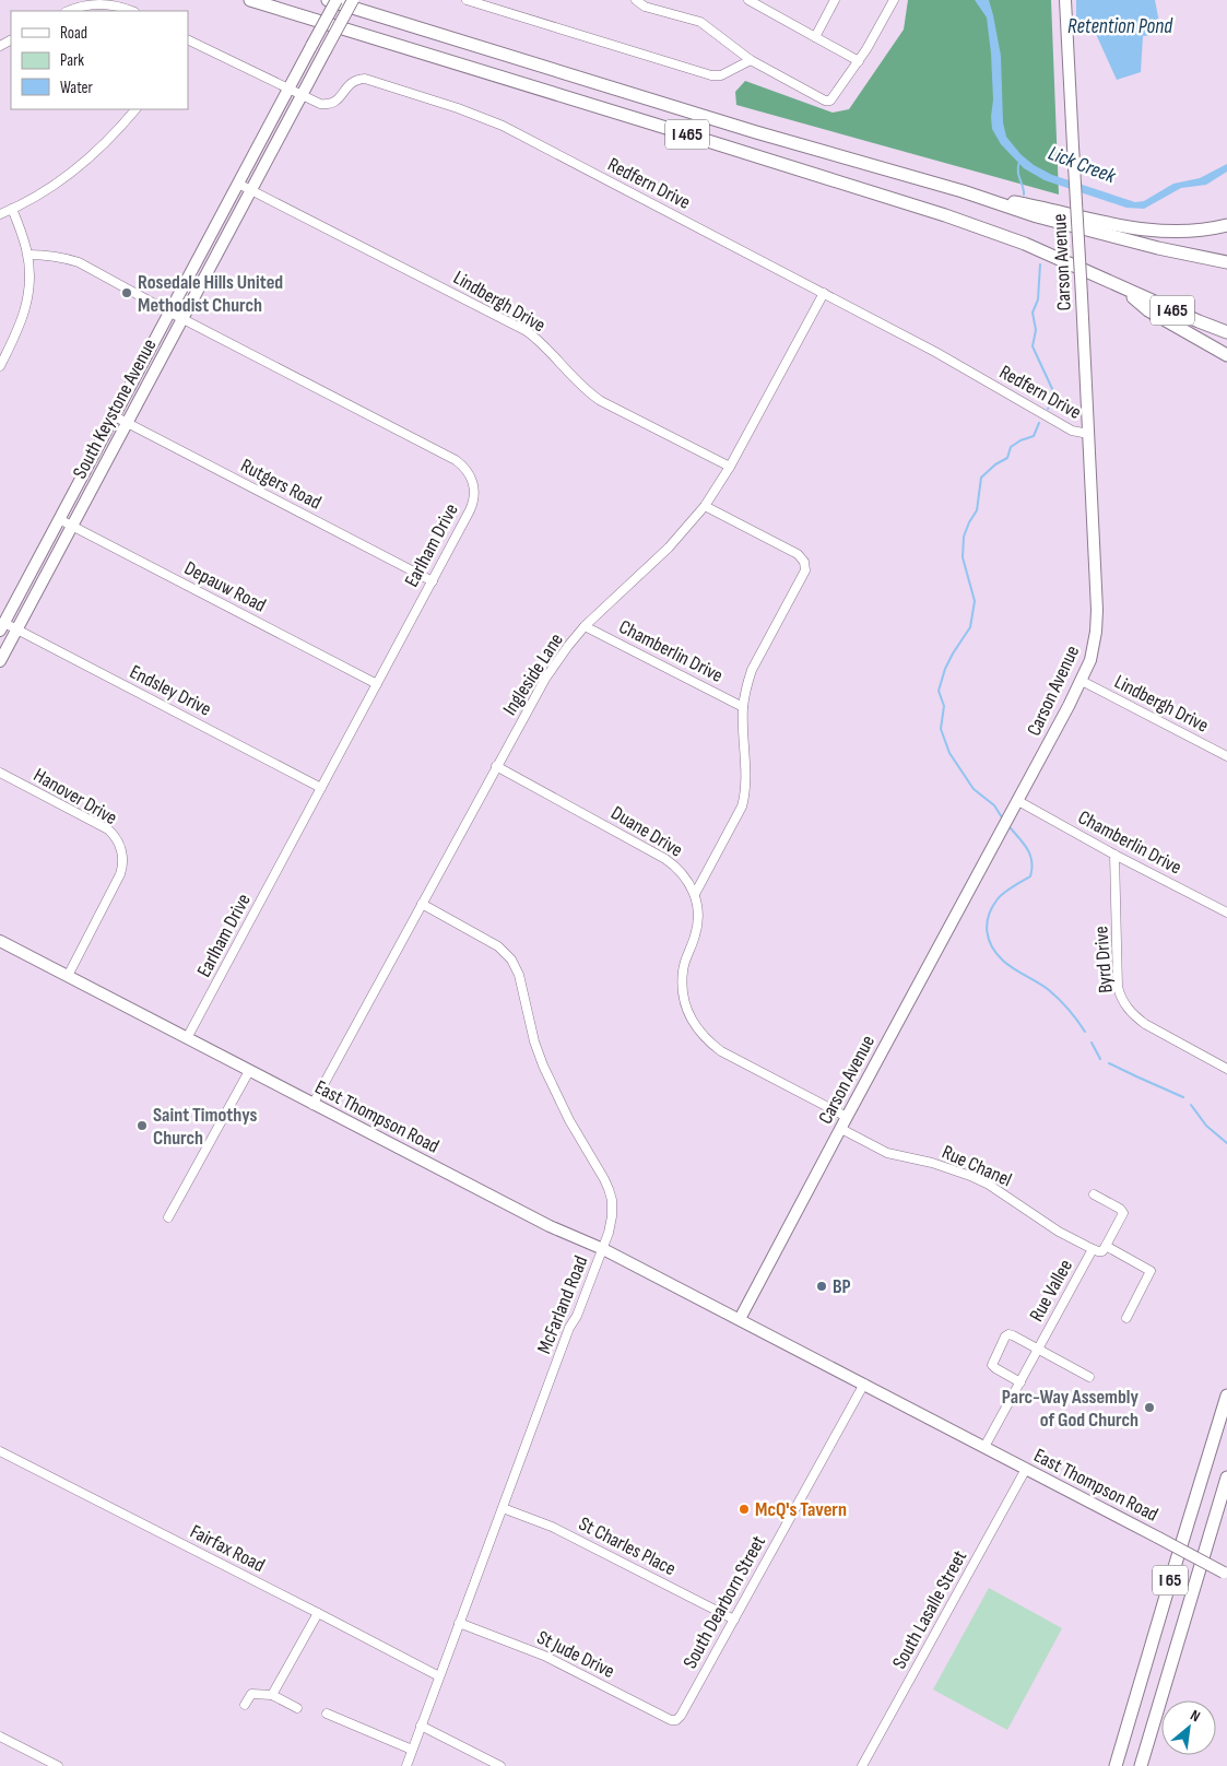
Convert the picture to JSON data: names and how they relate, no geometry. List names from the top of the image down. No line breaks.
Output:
{"streets":{"highway":["I 465","I 65"],"main road":["Carson Avenue","South Keystone Avenue","East Thompson Road"],"street":["Redfern Drive","Lindbergh Drive","Rutgers Road","Earlham Drive","Depauw Road","Chamberlin Drive","Ingleside Lane","Endsley Drive","Hanover Drive","Duane Drive","Byrd Drive","Rue Chanel","Rue Vallee","McFarland Road","St Charles Place","Fairfax Road","South Dearborn Street","South Lasalle Street","St Jude Drive"]},"crossings":[["Redfern Drive","Carson Avenue"],["Redfern Drive","South Keystone Avenue"],["Redfern Drive","Ingleside Lane"],["Carson Avenue","Lindbergh Drive"],["Carson Avenue","Chamberlin Drive"],["Carson Avenue","Duane Drive"],["Carson Avenue","East Thompson Road"],["Carson Avenue","Rue Chanel"],["Lindbergh Drive","South Keystone Avenue"],["Lindbergh Drive","Ingleside Lane"],["South Keystone Avenue","Rutgers Road"],["South Keystone Avenue","Earlham Drive"],["South Keystone Avenue","Depauw Road"],["South Keystone Avenue","Endsley Drive"],["Rutgers Road","Earlham Drive"],["Earlham Drive","Depauw Road"],["Earlham Drive","Endsley Drive"],["Earlham Drive","East Thompson Road"],["Chamberlin Drive","Ingleside Lane"],["Chamberlin Drive","Byrd Drive"],["Ingleside Lane","Duane Drive"],["Ingleside Lane","East Thompson Road"],["Ingleside Lane","McFarland Road"],["Hanover Drive","East Thompson Road"],["East Thompson Road","Rue Vallee"],["East Thompson Road","McFarland Road"],["East Thompson Road","South Dearborn Street"],["East Thompson Road","South Lasalle Street"],["Rue Chanel","Rue Vallee"],["McFarland Road","St Charles Place"],["McFarland Road","Fairfax Road"],["McFarland Road","St Jude Drive"],["St Charles Place","South Dearborn Street"],["South Dearborn Street","St Jude Drive"]],"water":["Retention Pond","Lick Creek"],"places":["Rosedale Hills United Methodist Church","Saint Timothys Church","BP","Parc-Way Assembly of God Church","McQ's Tavern"],"legend":["Road","Park","Water"],"north":"top right"}
